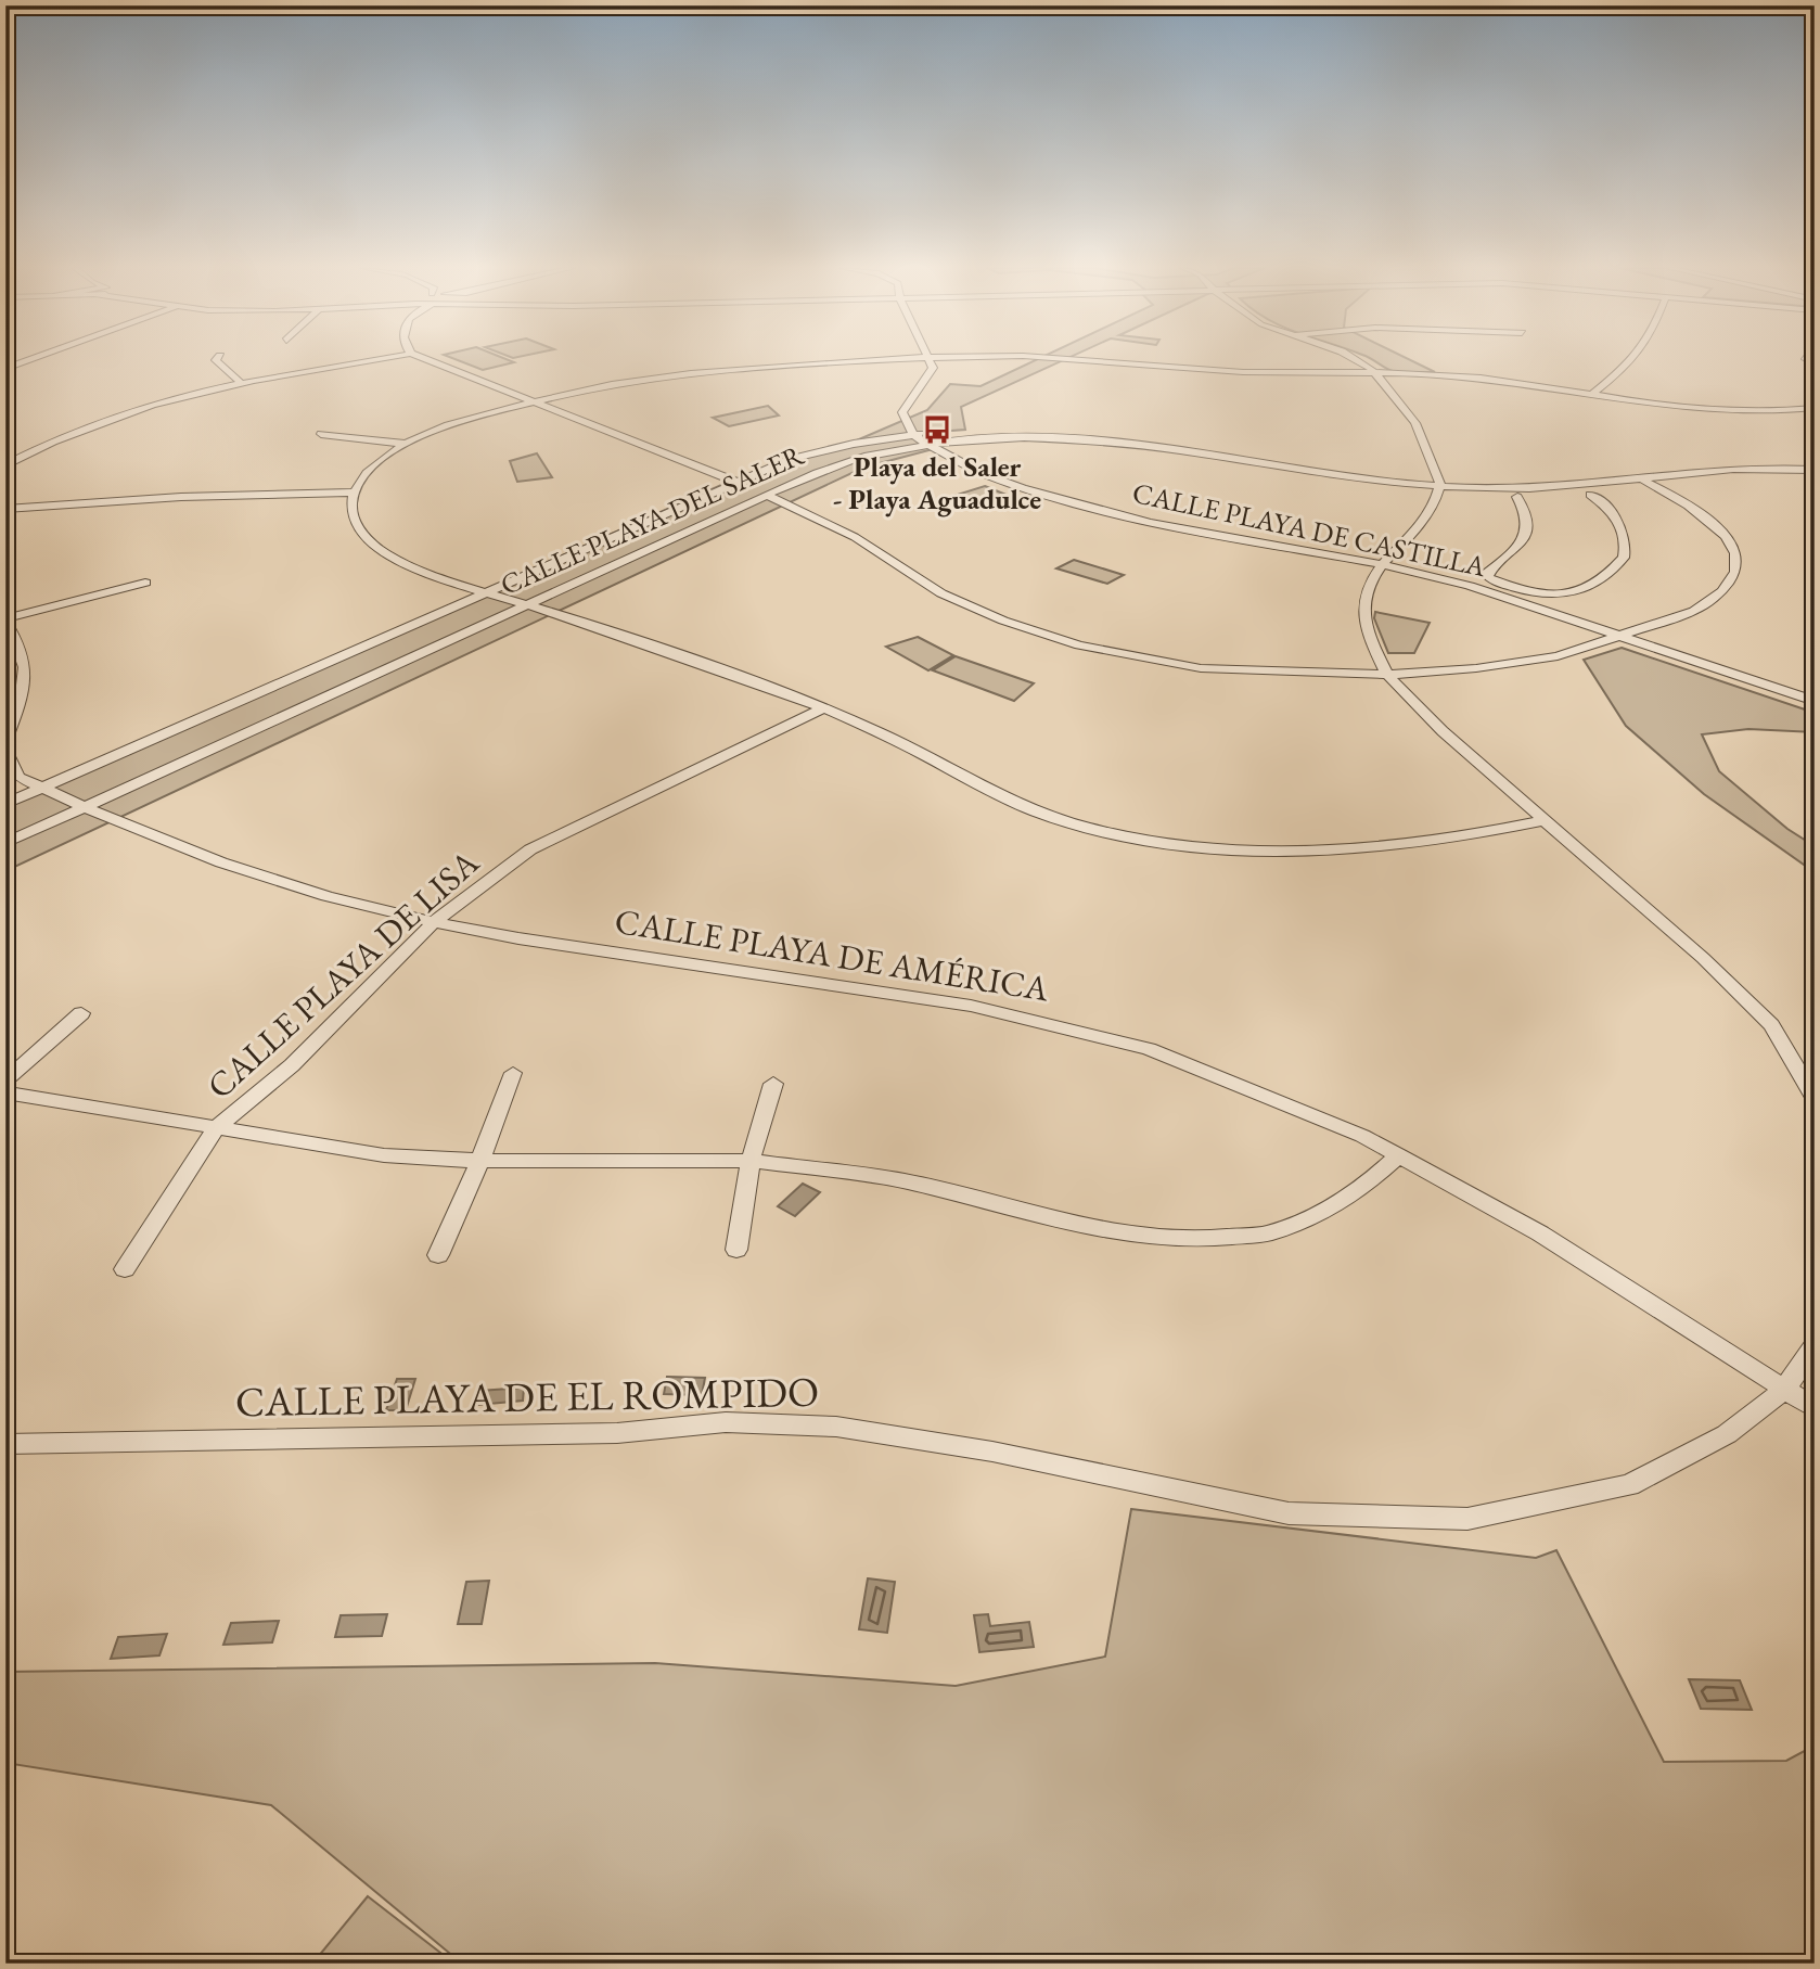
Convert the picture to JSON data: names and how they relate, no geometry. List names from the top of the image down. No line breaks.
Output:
{"streets":{"street":["CALLE PLAYA DEL SALER","CALLE PLAYA DE CASTILLA","CALLE PLAYA DE AMÉRICA","CALLE PLAYA DE LISA","CALLE PLAYA DE EL ROMPIDO"]},"crossings":[["CALLE PLAYA DEL SALER","CALLE PLAYA DE CASTILLA"],["CALLE PLAYA DEL SALER","CALLE PLAYA DE AMÉRICA"],["CALLE PLAYA DE AMÉRICA","CALLE PLAYA DE LISA"],["CALLE PLAYA DE AMÉRICA","CALLE PLAYA DE EL ROMPIDO"]],"places":{"bus stop":["Playa del Saler - Playa Aguadulce"]}}
